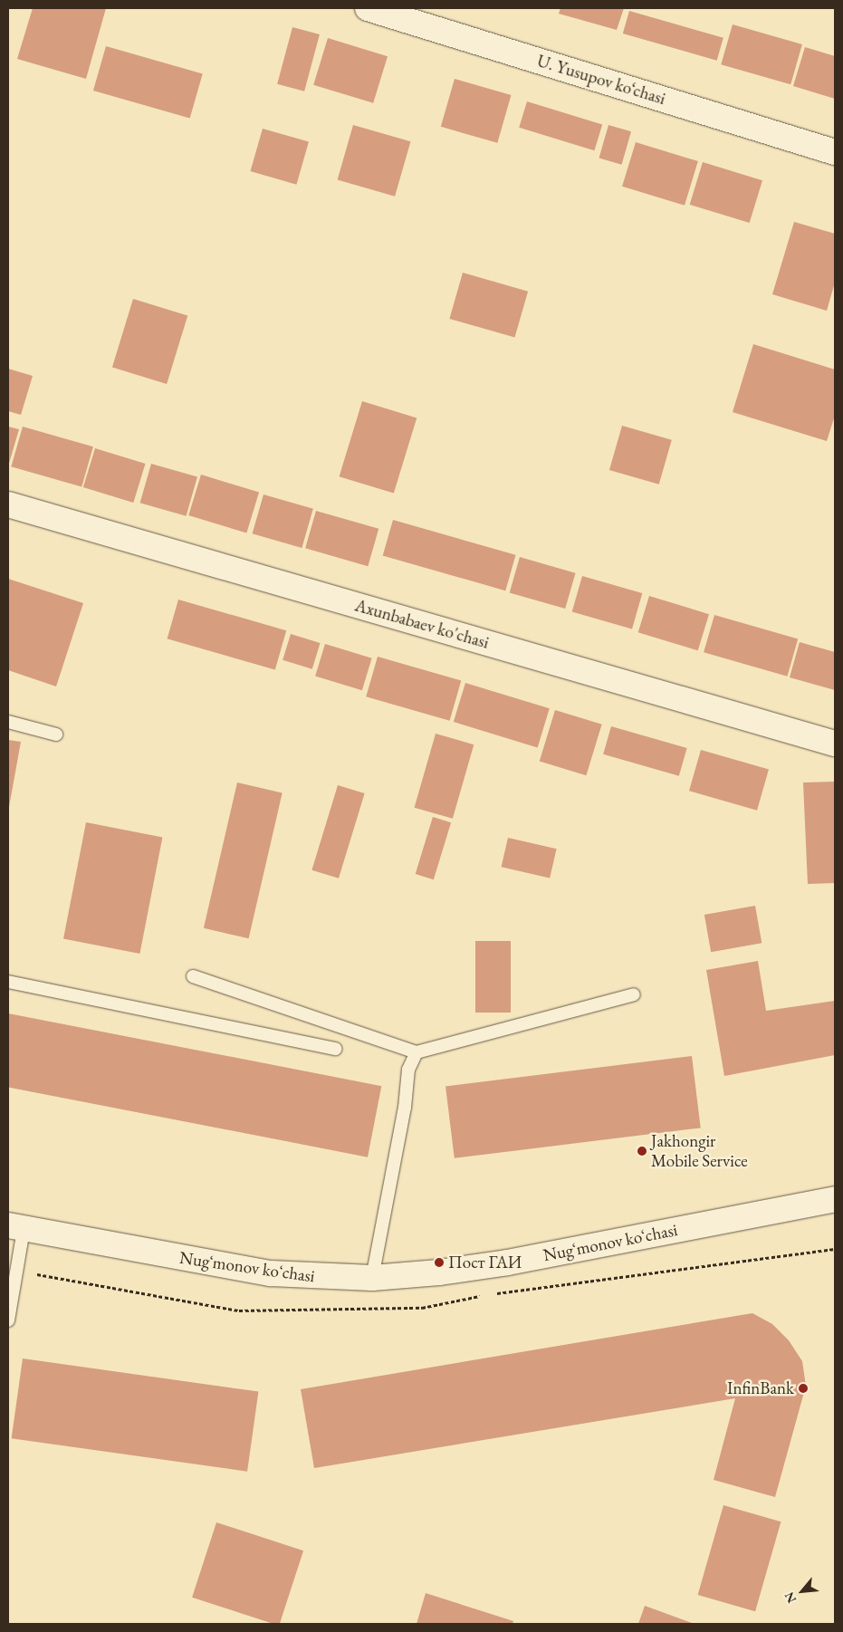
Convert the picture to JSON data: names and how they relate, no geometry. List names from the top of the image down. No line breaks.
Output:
{"streets":{"street":["U. Yusupov ko‘chasi","Axunbabaev ko'chasi","Nugʻmonov koʻchasi"]},"places":["Jakhongir Mobile Service","Пост ГАИ","InfinBank"],"north":"bottom left"}
